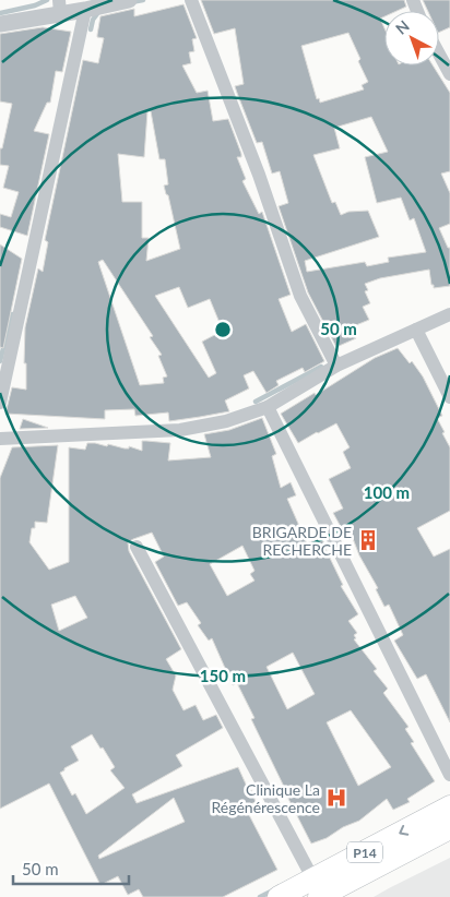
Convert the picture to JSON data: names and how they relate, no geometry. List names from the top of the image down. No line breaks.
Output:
{"streets":{"main road":["P14"]},"places":{"building":["BRIGARDE DE RECHERCHE"],"hospital":["Clinique La Régénérescence"]},"scale_bar":"50 m","north":"top left","rings":["50 m","100 m","150 m"]}
